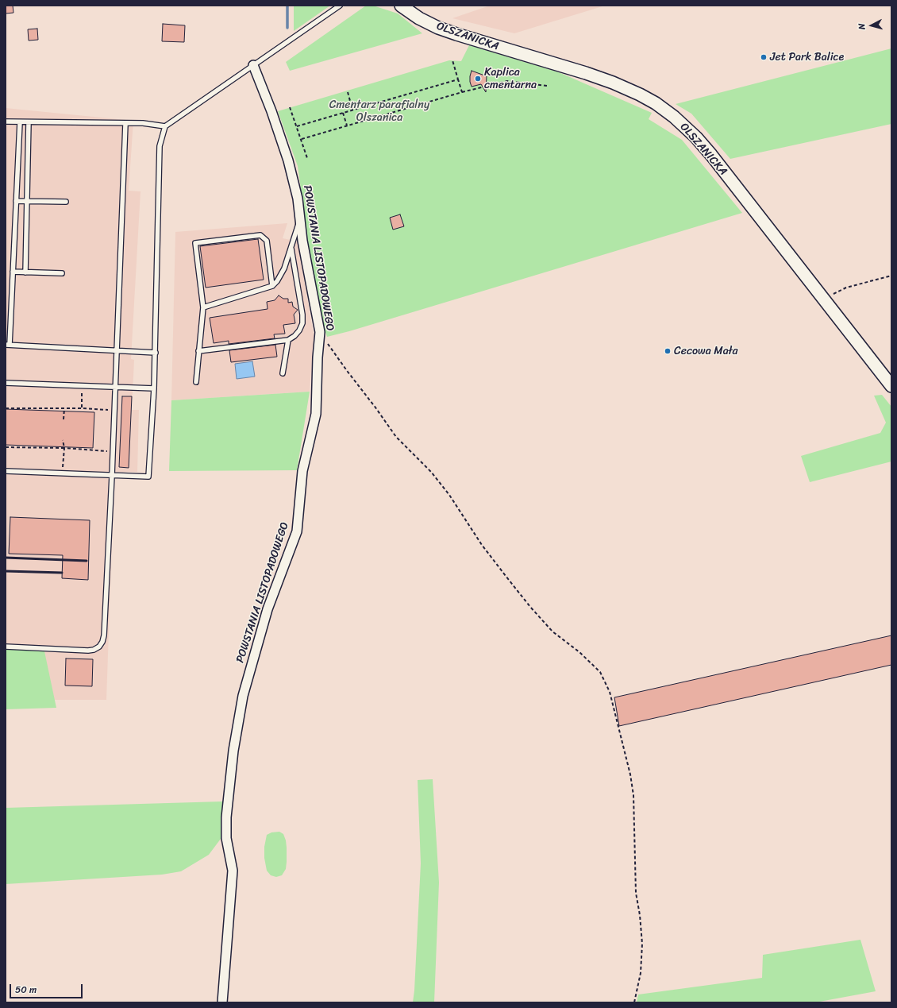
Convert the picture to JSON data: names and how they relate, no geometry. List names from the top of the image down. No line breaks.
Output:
{"streets":{"street":["OLSZANICKA","POWSTANIA LISTOPADOWEGO"]},"parks":["Cmentarz parafialny Olszanica"],"places":["Jet Park Balice","Kaplica cmentarna","Cecowa Mała"],"scale_bar":"50 m","north":"left"}
